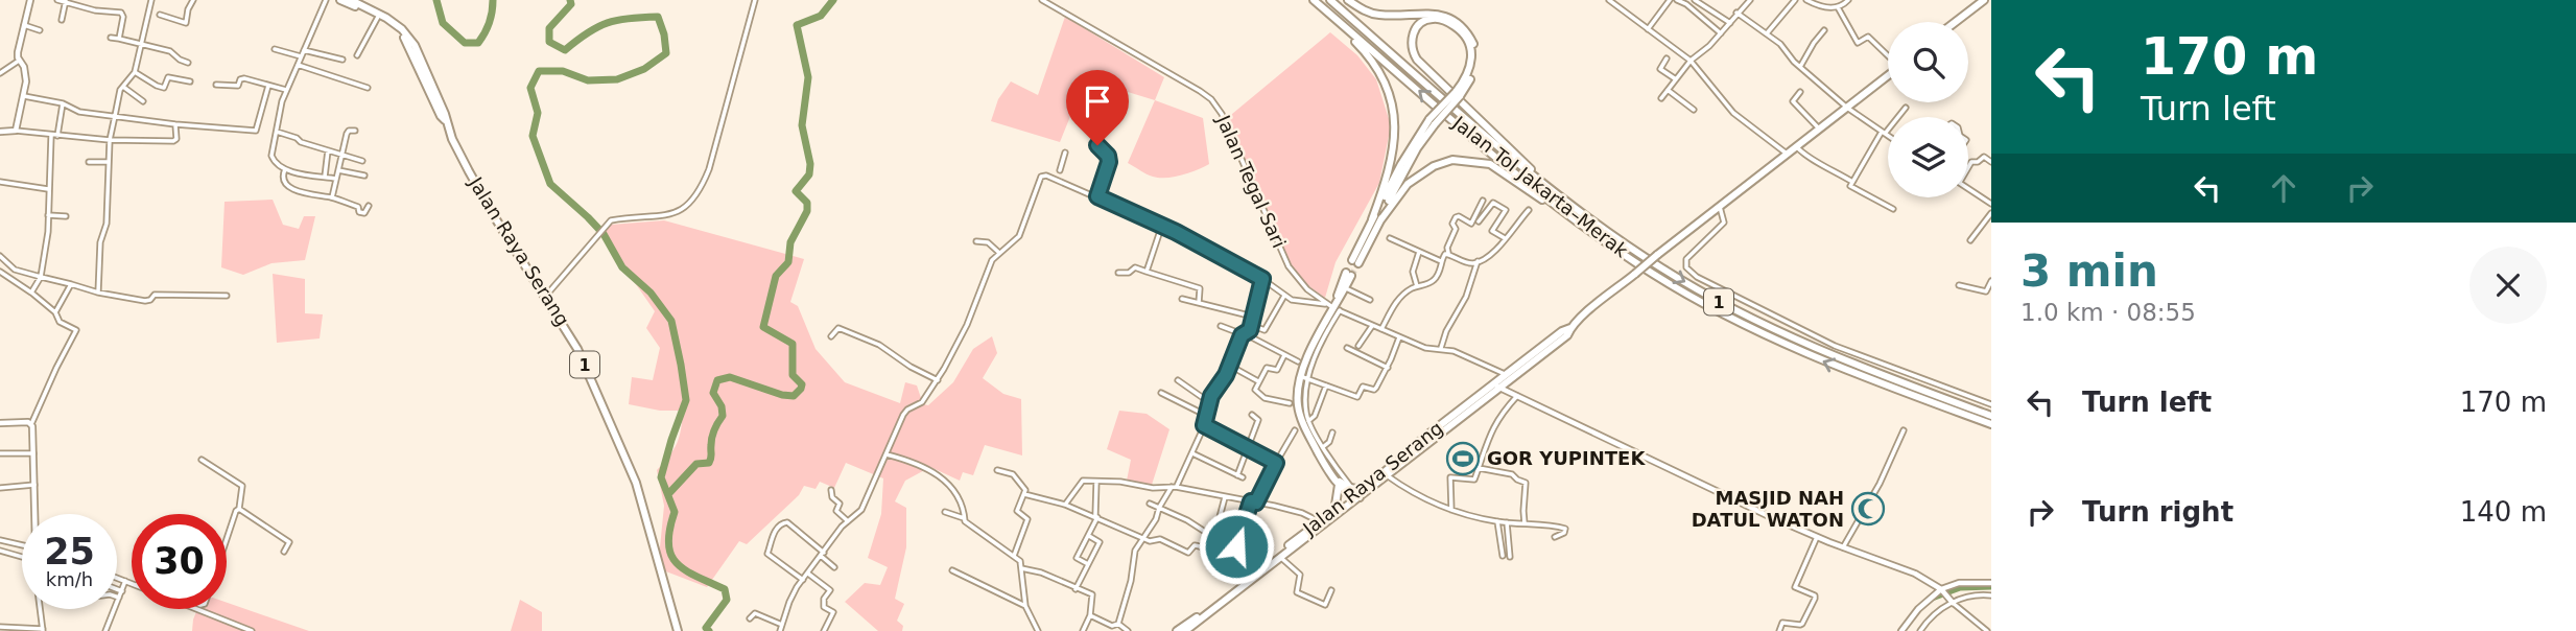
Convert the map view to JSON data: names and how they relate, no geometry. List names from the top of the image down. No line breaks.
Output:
{"streets":{"highway":["Jalan Tol Jakarta–Merak","Jalan Raya Serang","1"],"street":["Jalan Tegal Sari"]},"places":{"sports":["GOR YUPINTEK"],"mosque":["MASJID NAH DATUL WATON"]},"page":{"turn":["170 m","Turn left"],"heading":["3 min","1.0 km · 08:55"],"list":[{"name":"Turn left","value":"170 m"},{"name":"Turn right","value":"140 m"}],"speed":"25 km/h","limit":"30"}}
